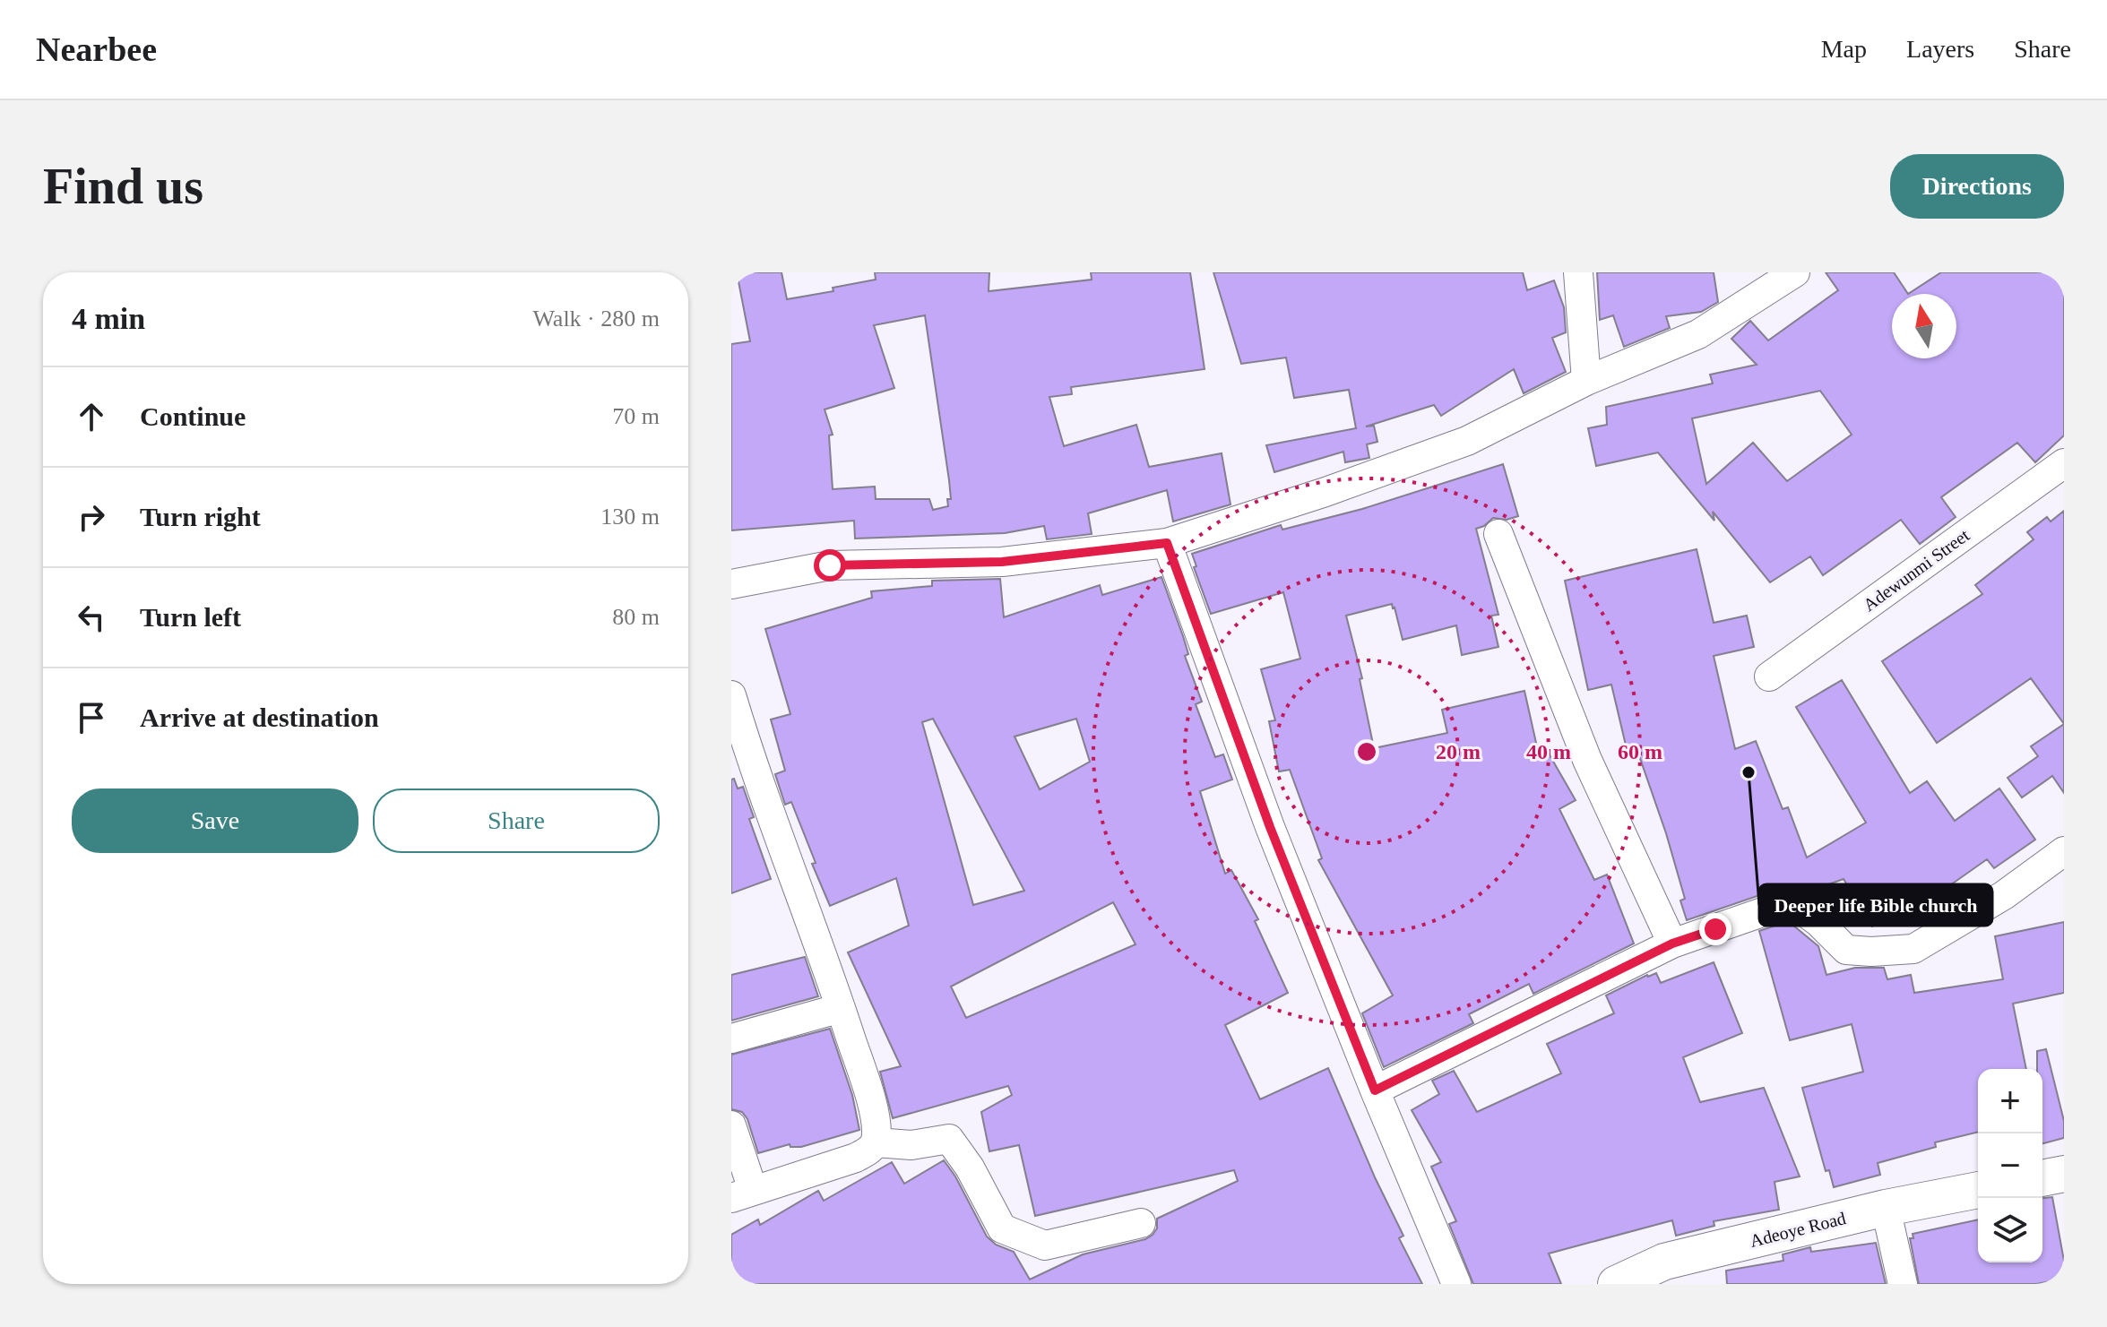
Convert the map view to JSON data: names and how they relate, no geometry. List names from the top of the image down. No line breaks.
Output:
{"streets":{"street":["Adewunmi Street","Adeoye Road"]},"places":["Deeper life Bible church"],"north":"top","page":{"header":"Nearbee","nav":["Map","Layers","Share"],"buttons":["Directions",["Save","Share"]],"title":"Find us","heading":["4 min","Walk · 280 m"],"list":[["Continue","70 m"],["Turn right","130 m"],["Turn left","80 m"],"Arrive at destination"],"map_buttons":["+","−"]},"rings":["20 m","40 m","60 m"]}
